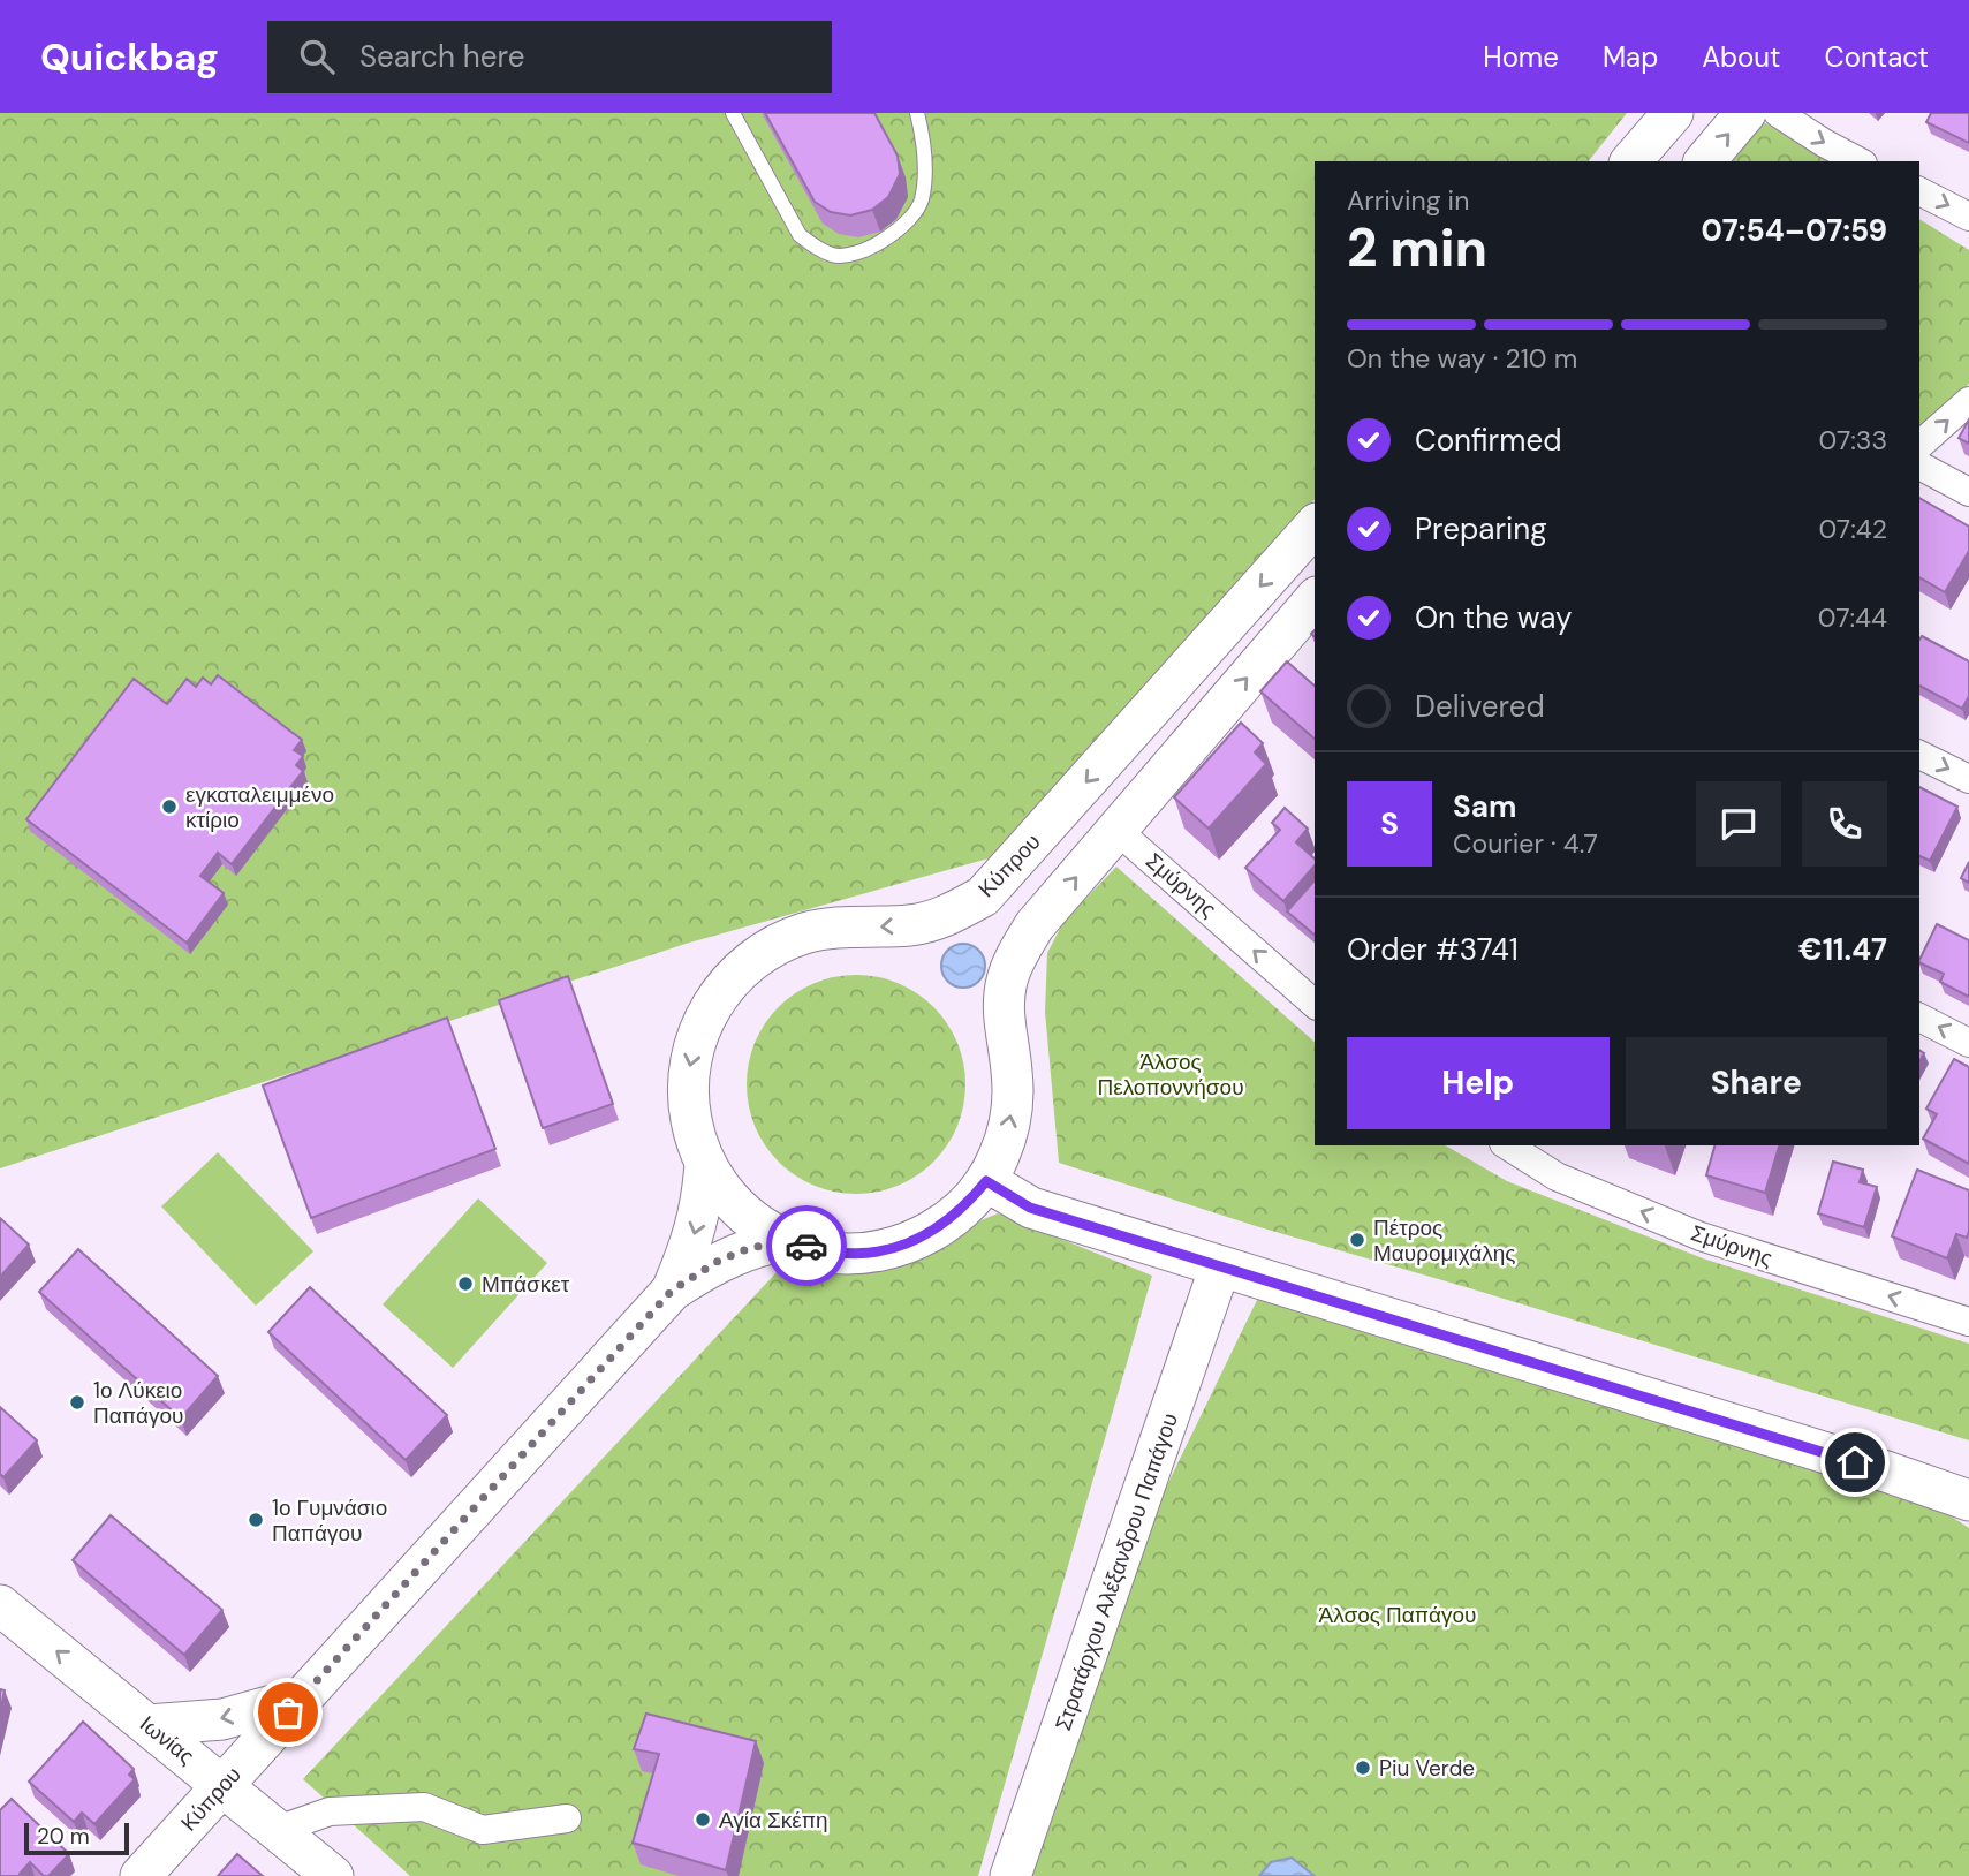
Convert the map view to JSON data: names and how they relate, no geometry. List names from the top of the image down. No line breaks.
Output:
{"streets":{"street":["Κύπρου","Σμύρνης","Στρατάρχου Αλέξανδρου Παπάγου","Ιωνίας"]},"crossings":[["Κύπρου","Σμύρνης"],["Κύπρου","Ιωνίας"]],"one_way":["Ιωνίας"],"parks":["Άλσος Πελοποννήσου","Άλσος Παπάγου"],"places":["εγκαταλειμμένο κτίριο","Πέτρος Μαυρομιχάλης","Μπάσκετ","1ο Λύκειο Παπάγου","1ο Γυμνάσιο Παπάγου","Piu Verde","Αγία Σκέπη"],"scale_bar":"20 m","page":{"header":"Quickbag","search":"Search here","nav":["Home","Map","About","Contact"],"heading":["2 min","Arriving in","07:54–07:59"],"panel":["Sam","Courier · 4.7","Order #3741","€11.47"],"bar":"On the way · 210 m","list":[["Confirmed","07:33"],["Preparing","07:42"],["On the way","07:44"],"Delivered"],"round":"S","buttons":["Help","Share"],"scale":"20 m"}}
